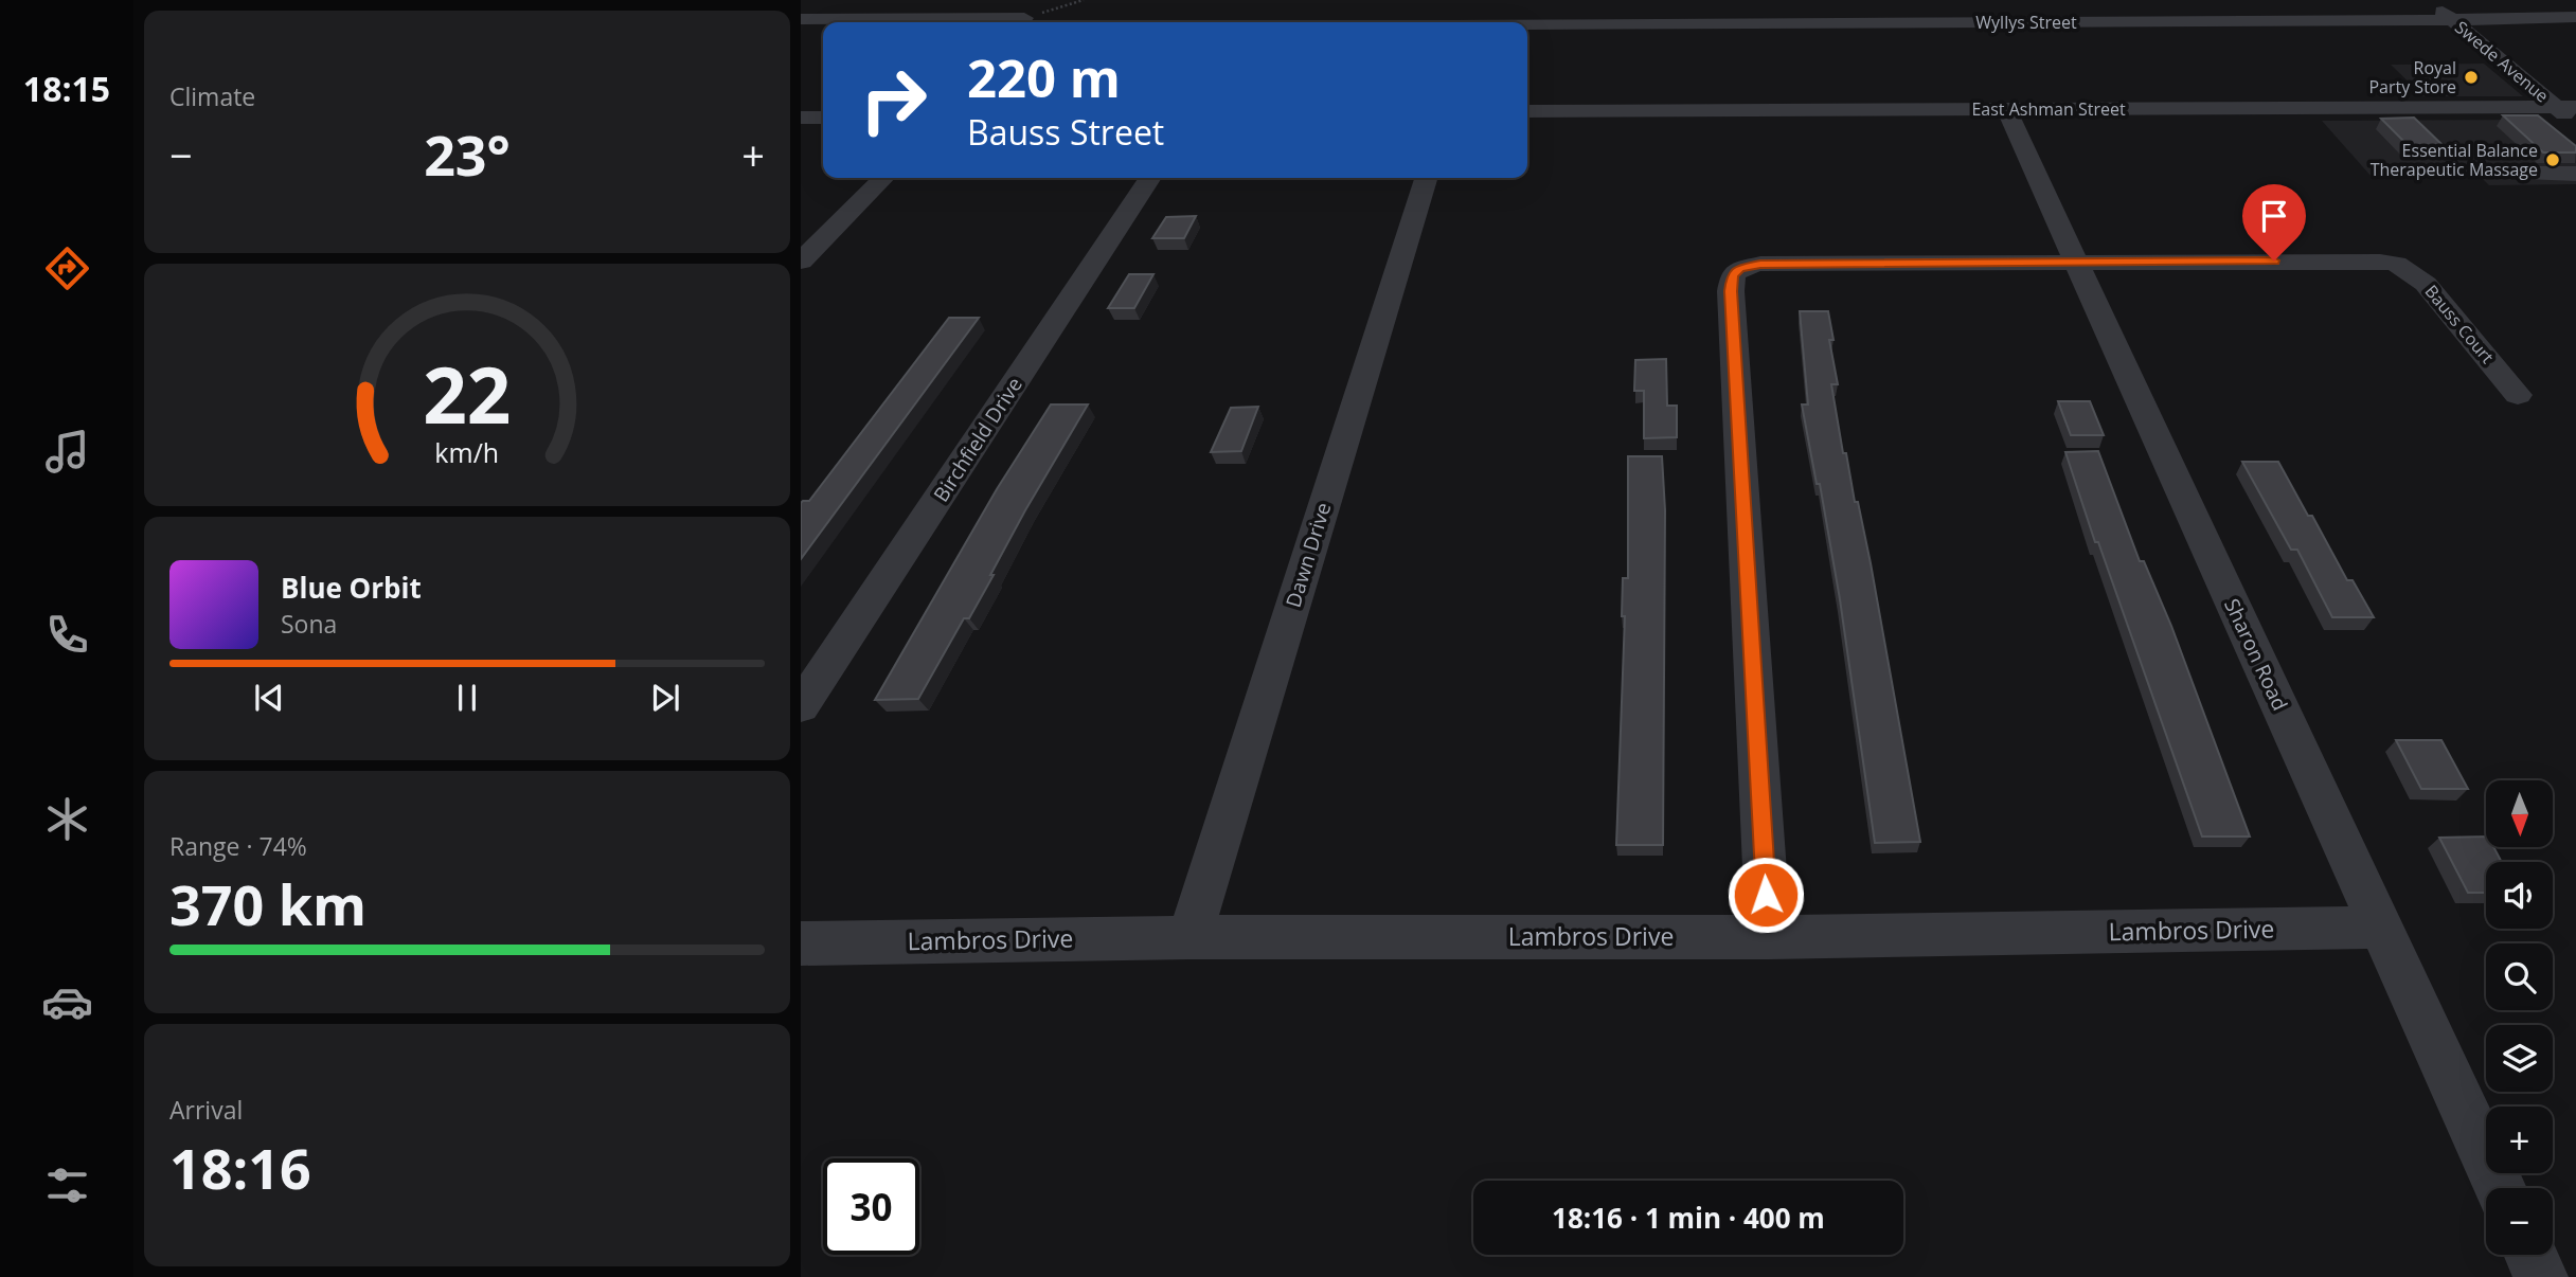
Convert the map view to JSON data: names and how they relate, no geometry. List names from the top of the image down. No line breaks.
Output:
{"streets":{"street":["Wyllys Street","Swede Avenue","East Ashman Street","Bauss Court","Birchfield Drive","Dawn Drive","Sharon Road","Lambros Drive"]},"crossings":[["Wyllys Street","Swede Avenue"],["Swede Avenue","East Ashman Street"],["East Ashman Street","Sharon Road"],["Bauss Court","Sharon Road"],["Bauss Court","Lambros Drive"],["Dawn Drive","Lambros Drive"],["Sharon Road","Lambros Drive"]],"places":["Royal Party Store","Essential Balance Therapeutic Massage"],"north":"bottom","page":{"tabs":"18:15","tile":["Climate",["Range · 74%","370 km"],["Arrival","18:16"]],"turn":["220 m","Bauss Street"],"heat":["−","23°","+"],"song":["Blue Orbit","Sona"],"map_buttons":["+","−"],"limit":"30","trip":"18:16 · 1 min · 400 m","gauge":["22","km/h"]}}
